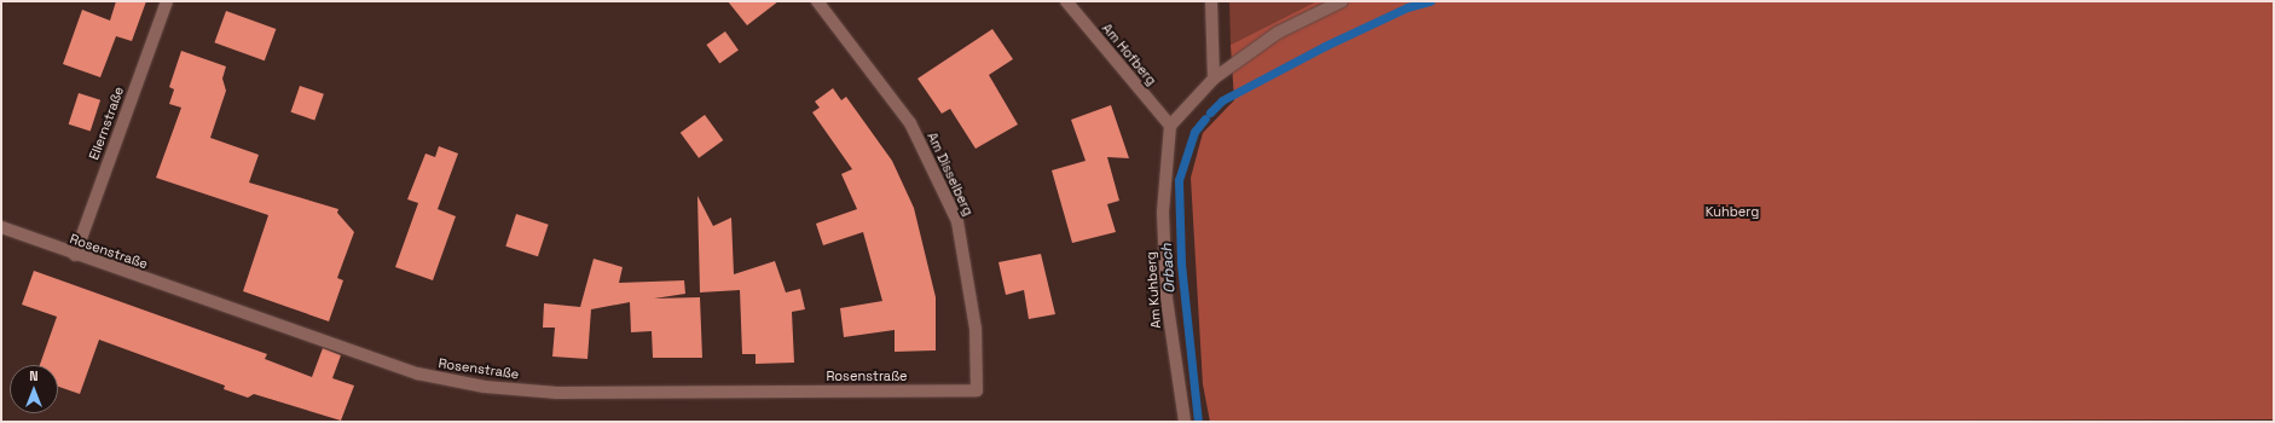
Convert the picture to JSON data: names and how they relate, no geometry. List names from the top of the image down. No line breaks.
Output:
{"streets":{"street":["Am Hofberg","Ellernstraße","Am Disselberg","Rosenstraße","Am Kuhberg"]},"crossings":[["Am Hofberg","Am Kuhberg"],["Ellernstraße","Rosenstraße"],["Am Disselberg","Rosenstraße"]],"water":["Orbach"],"parks":["Kuhberg"],"north":"top"}
